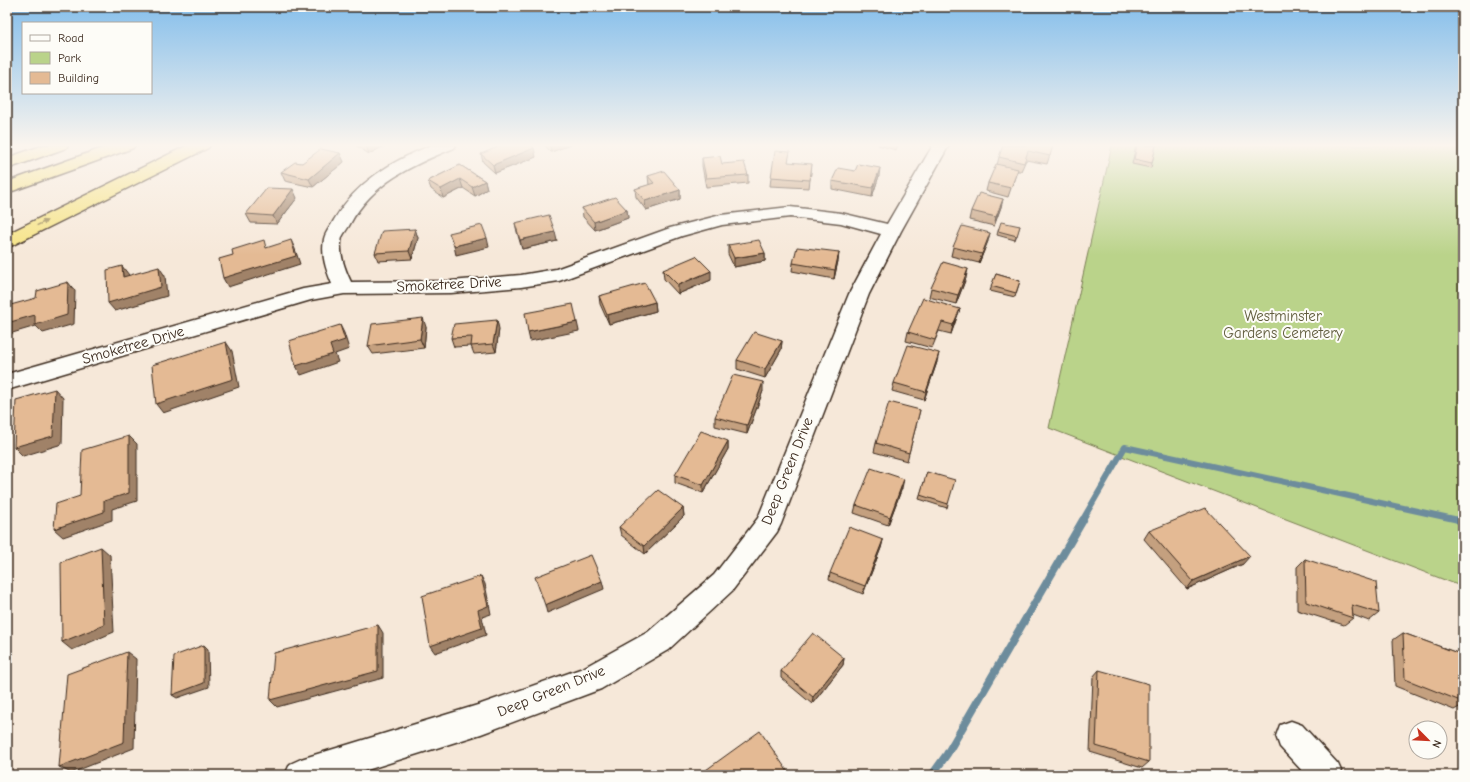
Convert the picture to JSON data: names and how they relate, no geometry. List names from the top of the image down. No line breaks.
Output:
{"streets":{"street":["Smoketree Drive","Deep Green Drive"]},"crossings":[["Smoketree Drive","Deep Green Drive"]],"parks":["Westminster Gardens Cemetery"],"legend":["Road","Park","Building"],"north":"bottom right"}
